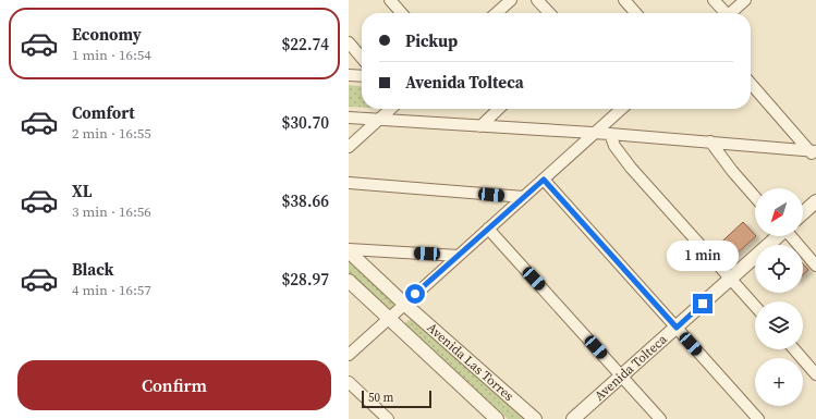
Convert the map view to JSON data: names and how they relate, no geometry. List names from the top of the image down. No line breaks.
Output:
{"streets":{"street":["Avenida Las Torres","Avenida Tolteca"]},"scale_bar":"50 m","north":"bottom left","page":{"list":[{"name":"Economy","note":"1 min · 16:54","value":"$22.74"},{"name":"Comfort","note":"2 min · 16:55","value":"$30.70"},{"name":"XL","note":"3 min · 16:56","value":"$38.66"},{"name":"Black","note":"4 min · 16:57","value":"$28.97"}],"banner":["Pickup","Avenida Tolteca"],"map_buttons":"+","bubble":"1 min","buttons":"Confirm","scale":"50 m"}}
